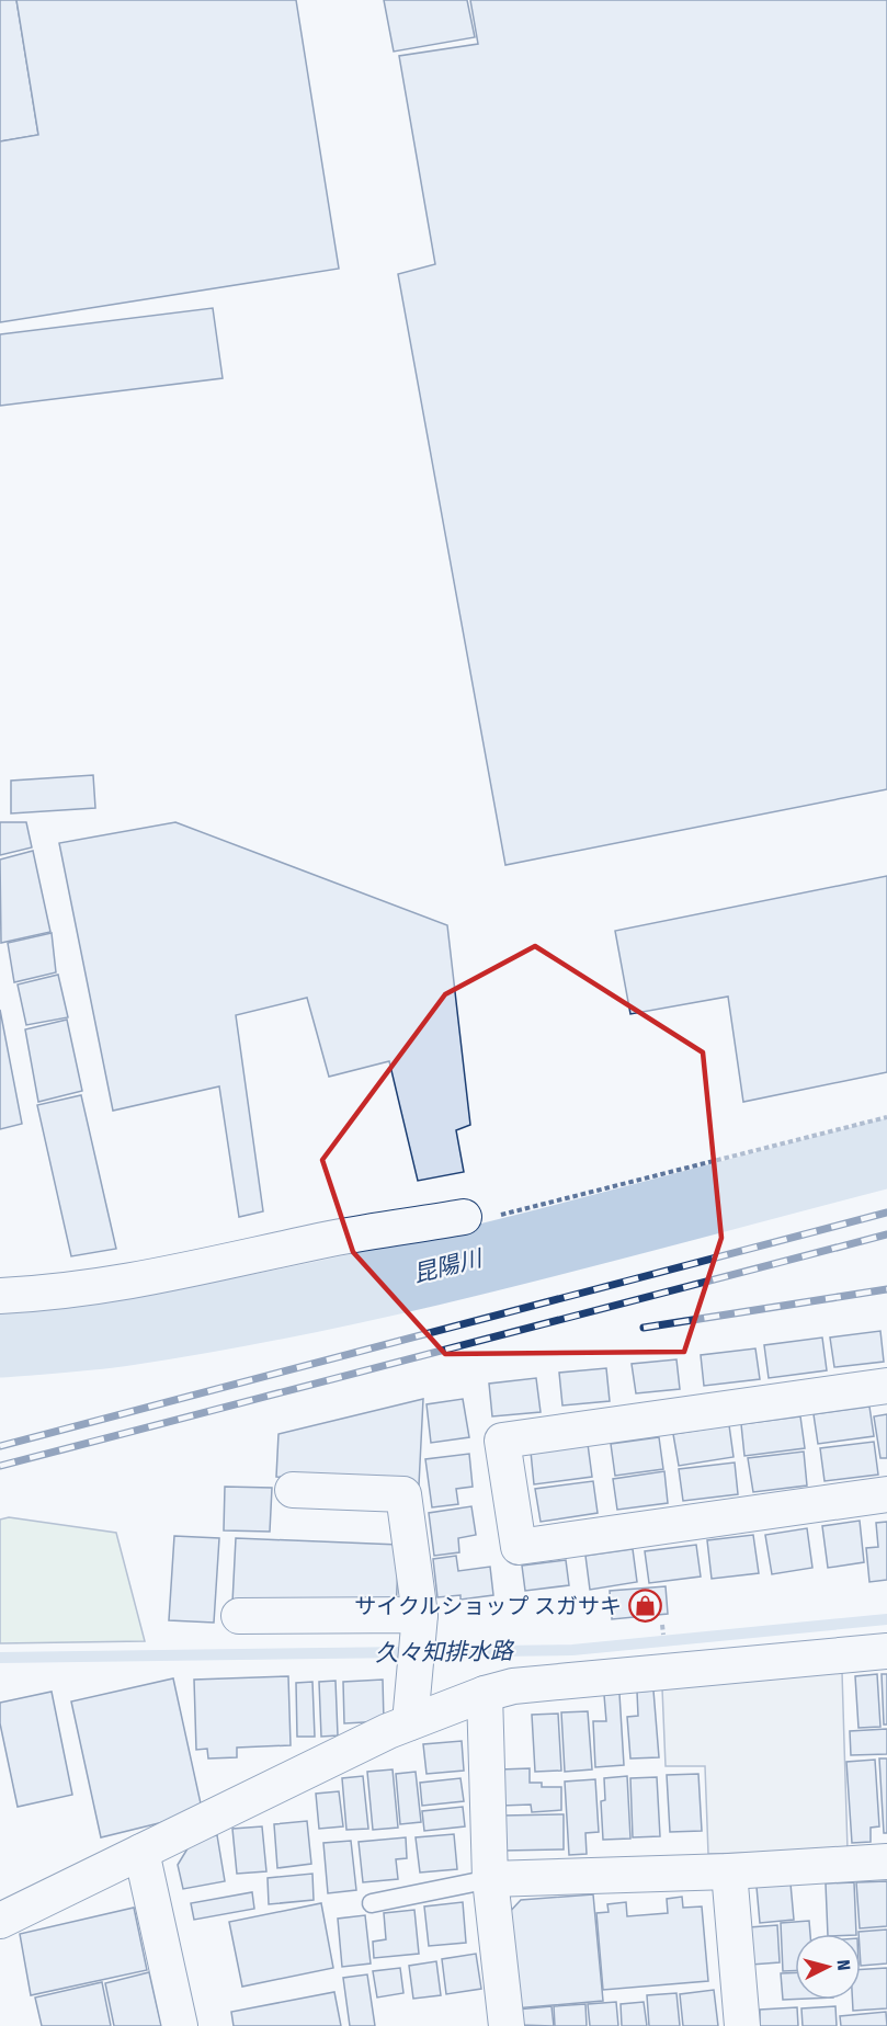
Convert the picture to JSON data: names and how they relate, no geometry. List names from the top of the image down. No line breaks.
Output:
{"water":["昆陽川","久々知排水路"],"places":{"shop":["サイクルショップ スガサキ"]},"north":"right"}
